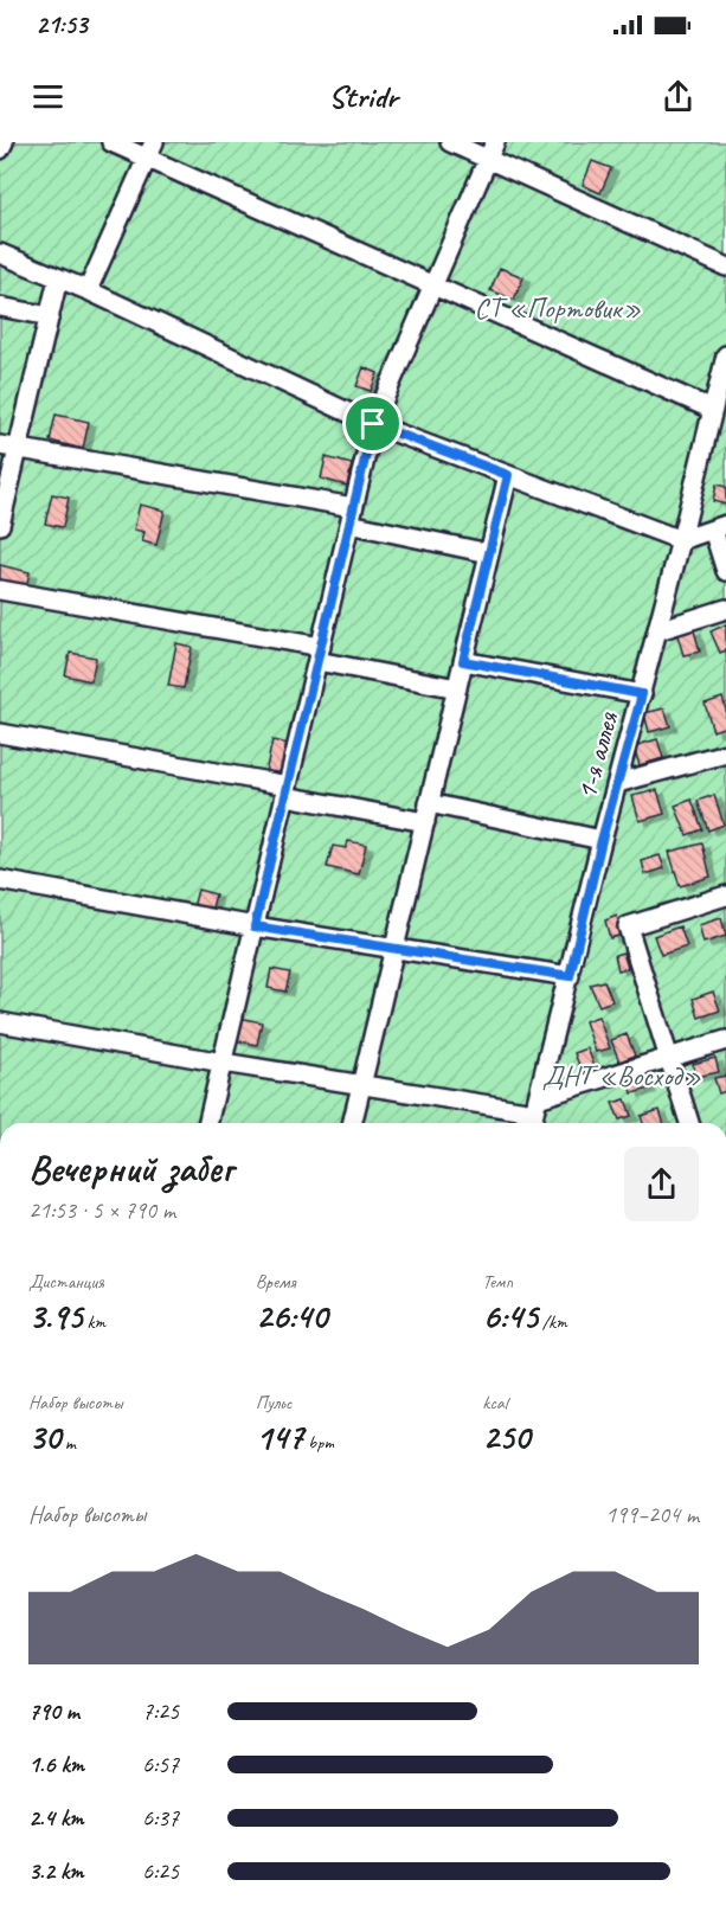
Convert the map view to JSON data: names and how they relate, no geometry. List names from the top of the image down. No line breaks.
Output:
{"streets":{"street":["1-я аллея"]},"parks":["СТ «Портовик»","ДНТ «Восход»"],"page":{"status":"21:53","header":"Stridr","heading":["Вечерний забег","21:53 · 5 × 790 m"],"stats":[["Дистанция","3.95 km"],["Время","26:40"],["Темп","6:45 /km"],["Набор высоты","30 m"],["Пульс","147 bpm"],["kcal","250"]],"chart":["Набор высоты","199–204 m"],"list":[{"name":"790 m","note":"7:25"},{"name":"1.6 km","note":"6:57"},{"name":"2.4 km","note":"6:37"},{"name":"3.2 km","note":"6:25"}]}}
